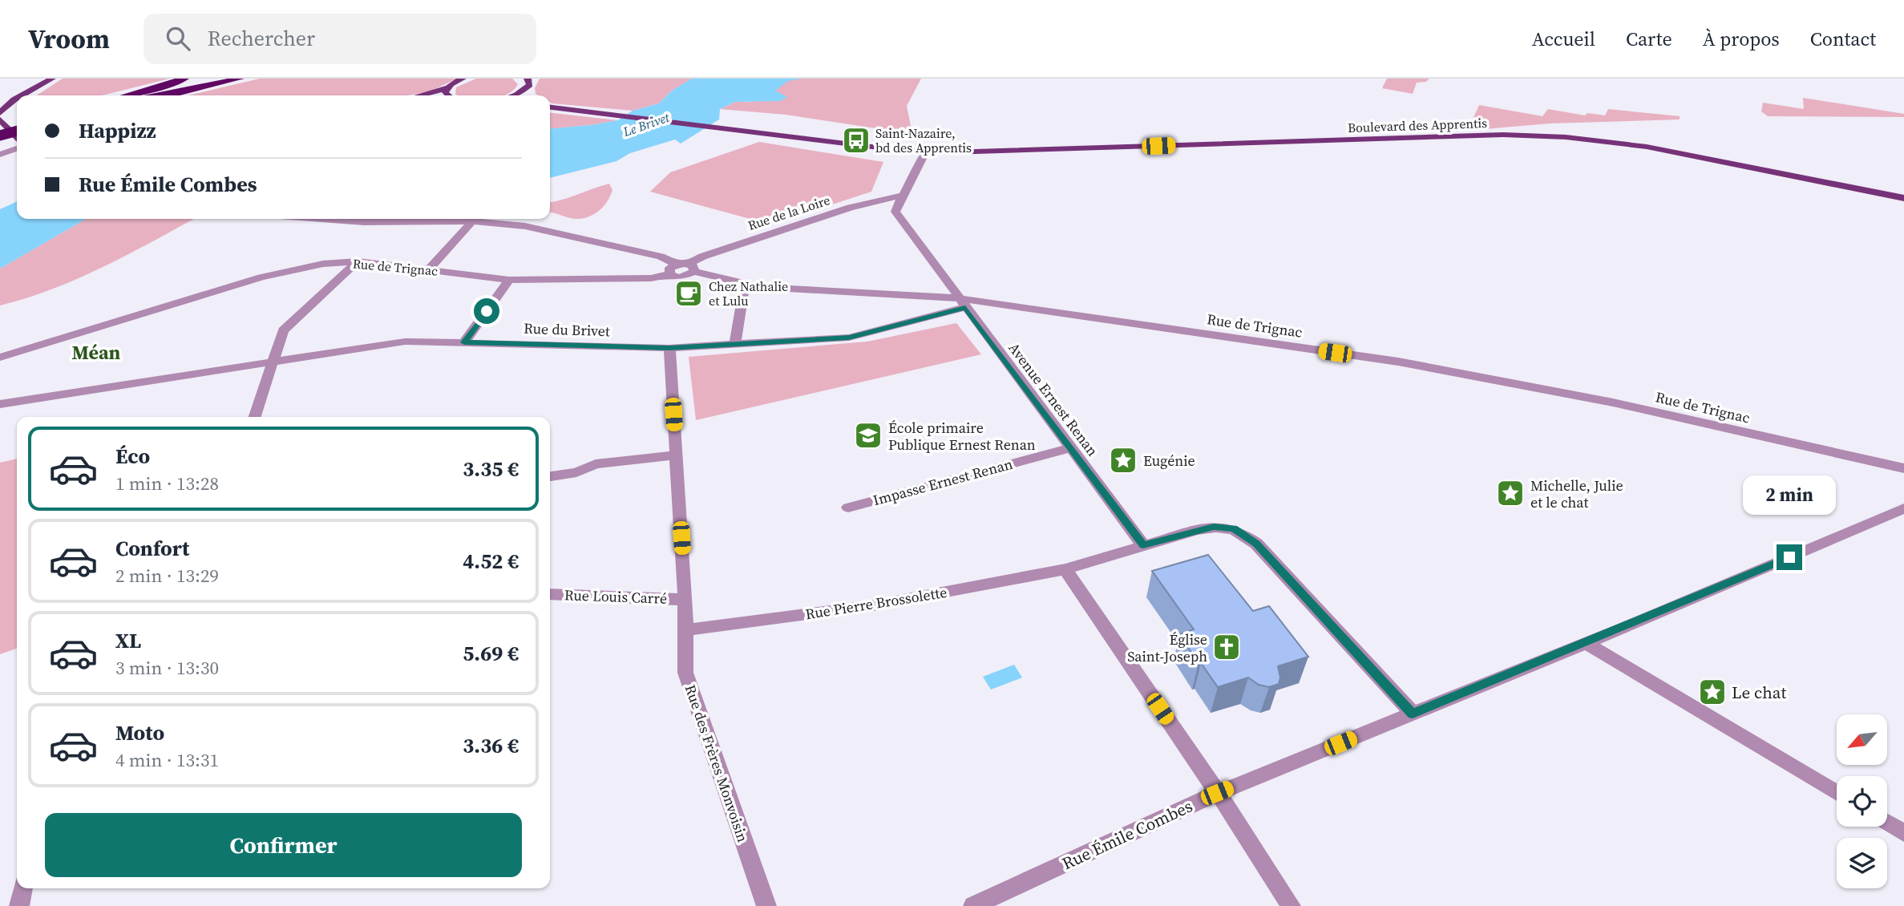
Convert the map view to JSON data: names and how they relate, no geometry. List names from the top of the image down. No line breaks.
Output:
{"streets":{"main road":["Boulevard des Apprentis"],"street":["Rue de la Loire","Rue de Trignac","Rue du Brivet","Avenue Ernest Renan","Impasse Ernest Renan","Rue Louis Carré","Rue Pierre Brossolette","Rue des Frères Monvoisin","Rue Émile Combes"]},"crossings":[["Rue de la Loire","Rue de Trignac"],["Rue de la Loire","Avenue Ernest Renan"],["Rue de Trignac","Rue du Brivet"],["Rue de Trignac","Avenue Ernest Renan"],["Rue du Brivet","Avenue Ernest Renan"],["Rue du Brivet","Rue des Frères Monvoisin"],["Avenue Ernest Renan","Impasse Ernest Renan"],["Avenue Ernest Renan","Rue Pierre Brossolette"],["Rue Louis Carré","Rue des Frères Monvoisin"],["Rue Pierre Brossolette","Rue des Frères Monvoisin"],["Rue Pierre Brossolette","Rue Émile Combes"]],"districts":["Méan"],"water":["Le Brivet"],"places":{"bus stop":["Saint-Nazaire, bd des Apprentis"],"cafe":["Chez Nathalie et Lulu"],"school or university":["École primaire Publique Ernest Renan"],"place":["Eugénie","Michelle, Julie et le chat","Le chat"],"church":["Église Saint-Joseph"]},"north":"bottom left","page":{"header":"Vroom","search":"Rechercher","nav":["Accueil","Carte","À propos","Contact"],"banner":["Happizz","Rue Émile Combes"],"list":[{"name":"Éco","note":"1 min · 13:28","value":"3.35 €"},{"name":"Confort","note":"2 min · 13:29","value":"4.52 €"},{"name":"XL","note":"3 min · 13:30","value":"5.69 €"},{"name":"Moto","note":"4 min · 13:31","value":"3.36 €"}],"bubble":"2 min","buttons":"Confirmer"}}
